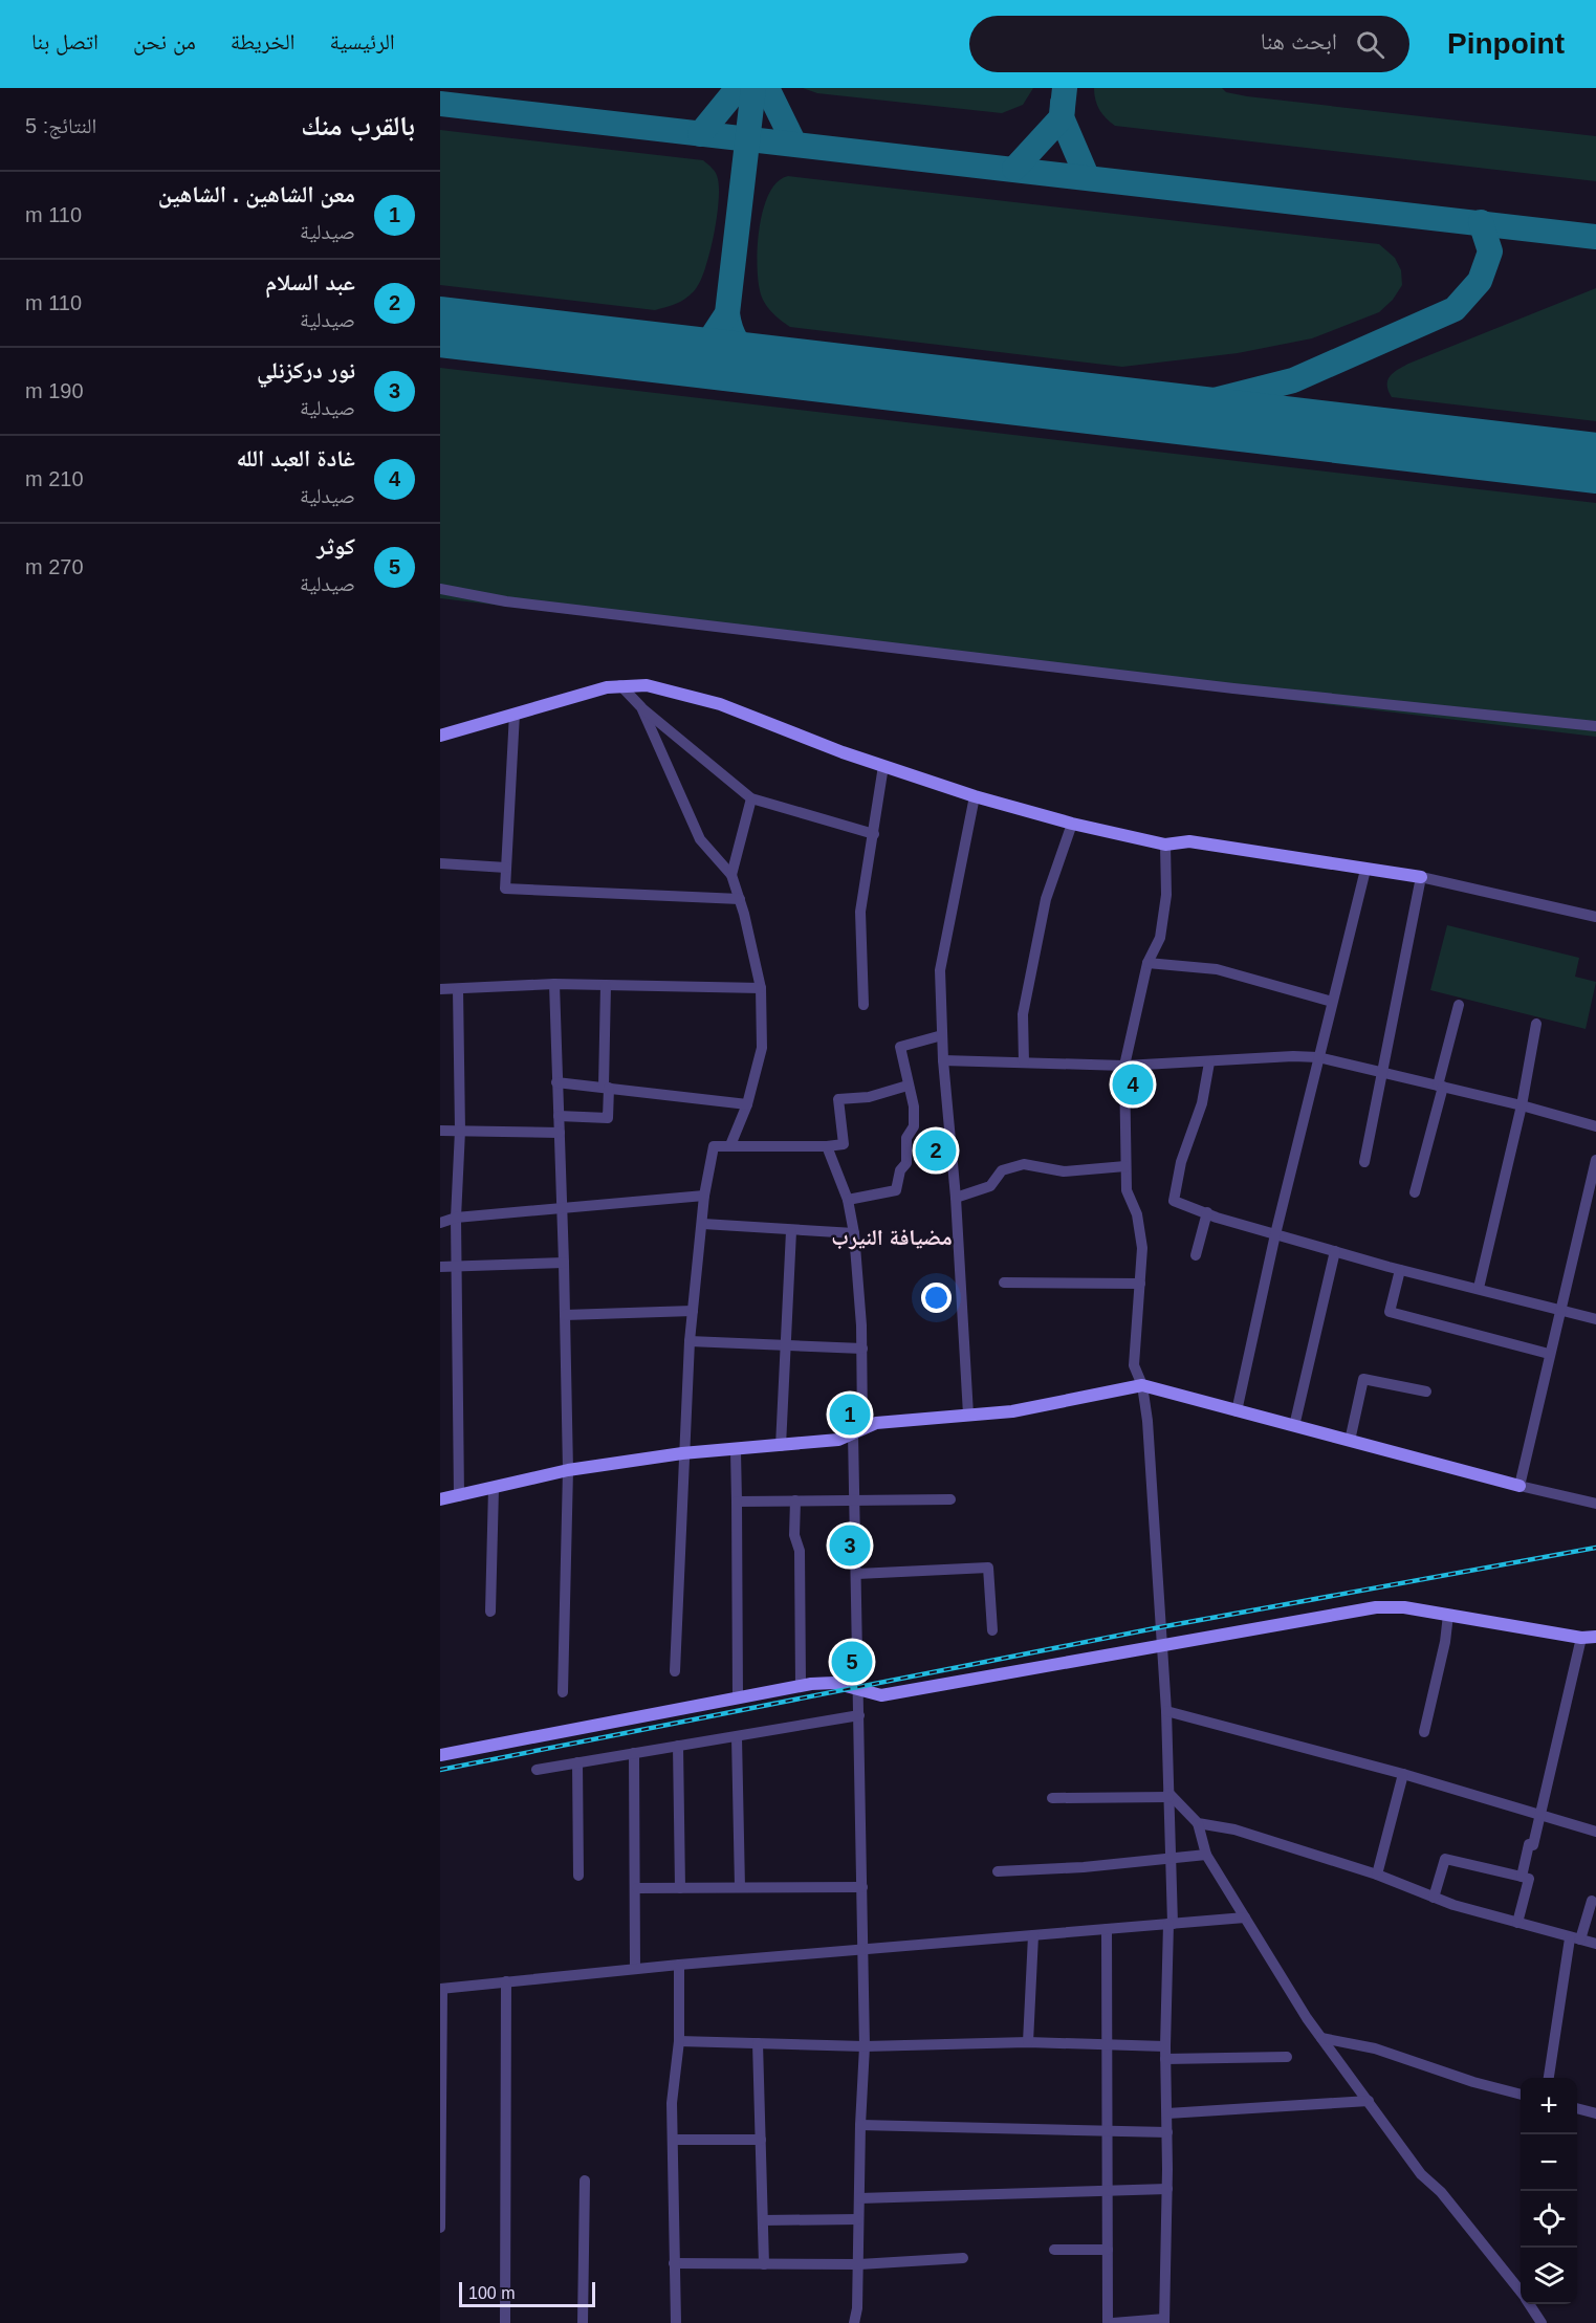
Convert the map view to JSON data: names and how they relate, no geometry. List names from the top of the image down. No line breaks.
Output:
{"districts":["مضيافة النيرب"],"scale_bar":"100 m","page":{"header":"Pinpoint","search":"ابحث هنا","nav":["الرئيسية","الخريطة","من نحن","اتصل بنا"],"heading":["بالقرب منك","النتائج: 5"],"list":[{"mark":"1","name":"معن الشاهين . الشاهين","note":"صيدلية","value":"110 m"},{"mark":"2","name":"عبد السلام","note":"صيدلية","value":"110 m"},{"mark":"3","name":"نور دركزنلي","note":"صيدلية","value":"190 m"},{"mark":"4","name":"غادة العبد الله","note":"صيدلية","value":"210 m"},{"mark":"5","name":"كوثر","note":"صيدلية","value":"270 m"}],"pins":["4","2","1","3","5"],"map_buttons":["+","−"],"scale":"100 m"}}
